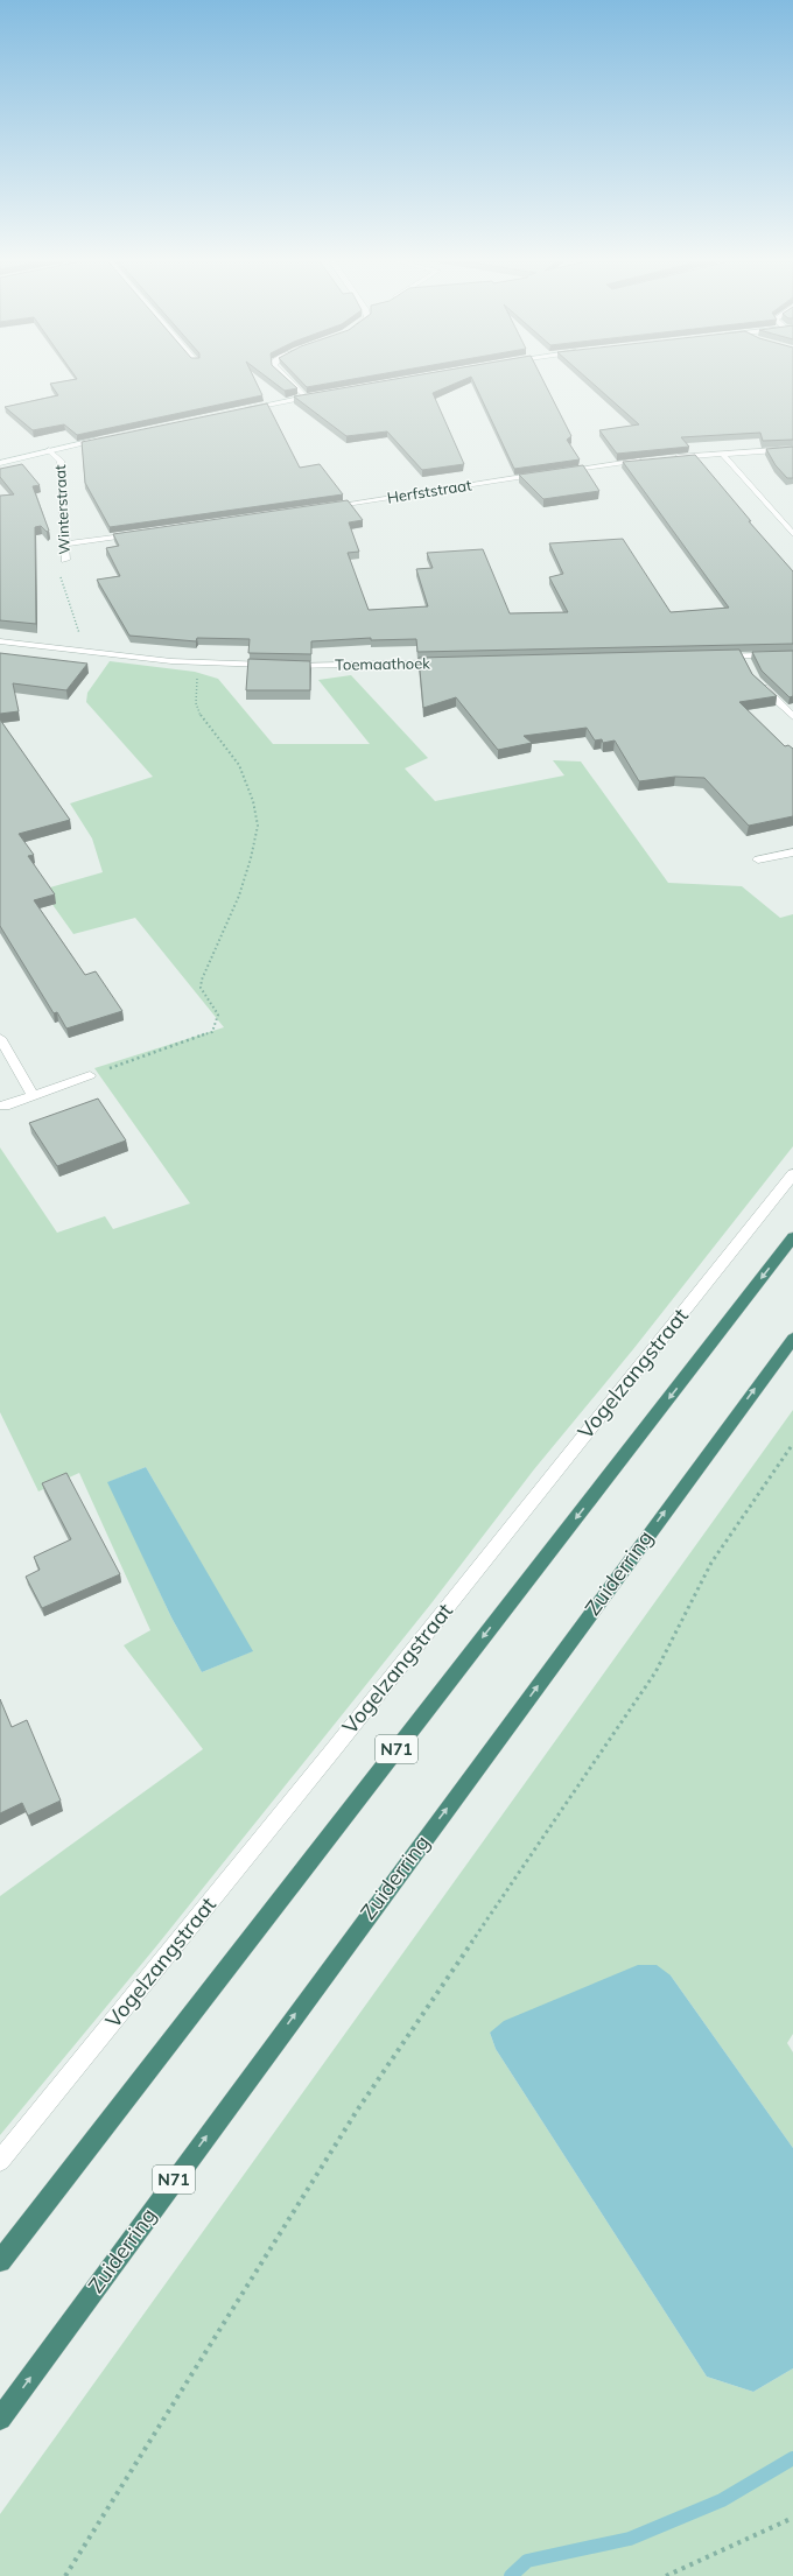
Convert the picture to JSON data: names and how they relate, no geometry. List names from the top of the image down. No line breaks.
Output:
{"streets":{"highway":["Zuiderring","N71"],"street":["Herfststraat","Winterstraat","Toemaathoek","Vogelzangstraat"]},"crossings":[["Winterstraat","Toemaathoek"]]}
